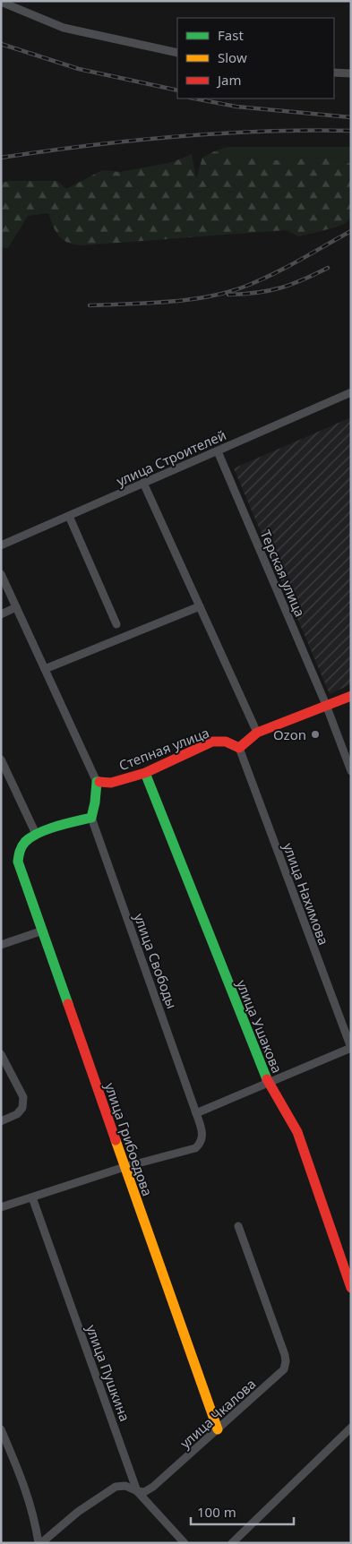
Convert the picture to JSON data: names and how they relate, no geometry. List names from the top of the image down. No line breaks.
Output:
{"streets":{"street":["улица Строителей","Терская улица","Степная улица","улица Нахимова","улица Свободы","улица Ушакова","улица Грибоедова","улица Пушкина","улица Чкалова"]},"crossings":[["улица Строителей","Терская улица"],["Степная улица","улица Нахимова"],["Степная улица","улица Ушакова"],["улица Свободы","улица Грибоедова"],["улица Свободы","улица Пушкина"],["улица Грибоедова","улица Чкалова"],["улица Пушкина","улица Чкалова"]],"places":["Ozon"],"legend":["Fast","Slow","Jam"],"scale_bar":"100 m"}
